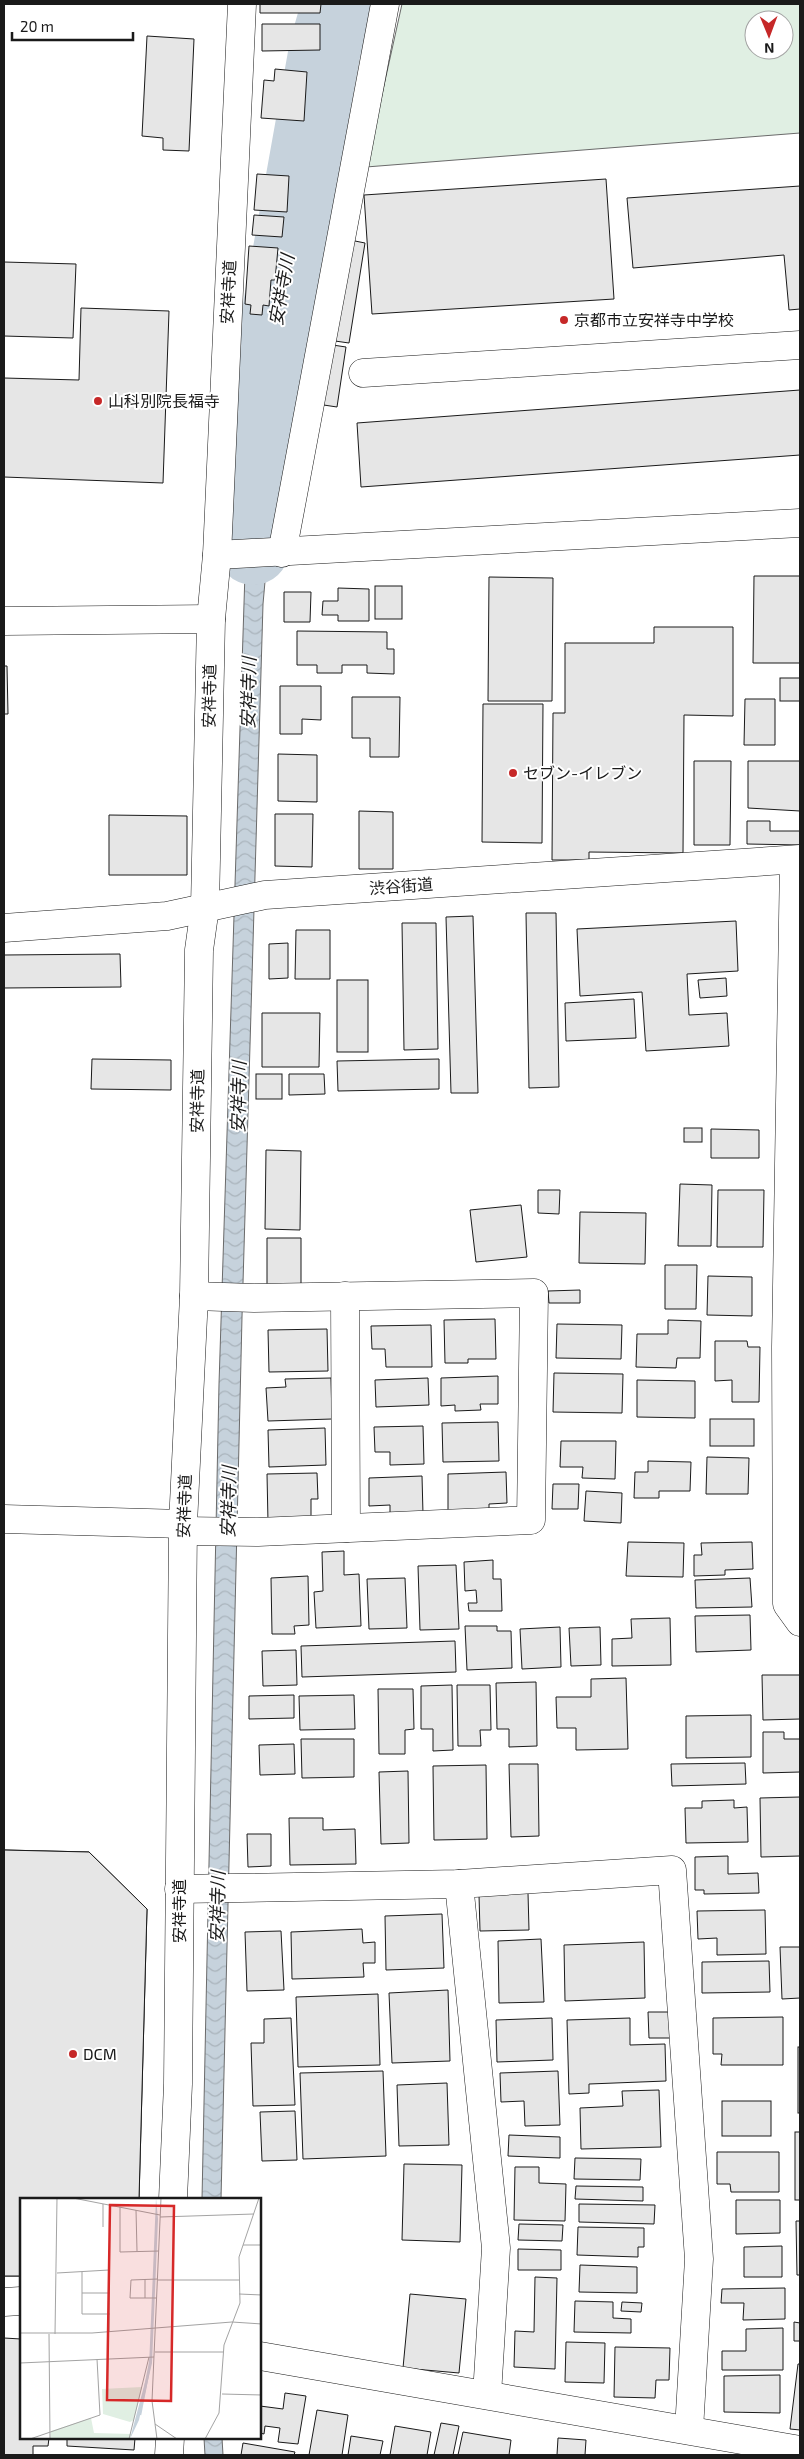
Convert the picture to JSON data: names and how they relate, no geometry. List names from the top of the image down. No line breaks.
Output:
{"streets":{"street":["安祥寺道","渋谷街道"]},"crossings":[["安祥寺道","渋谷街道"]],"water":["安祥寺川"],"places":["京都市立安祥寺中学校","山科別院長福寺","セブン-イレブン","DCM"],"scale_bar":"20 m","north":"bottom"}
